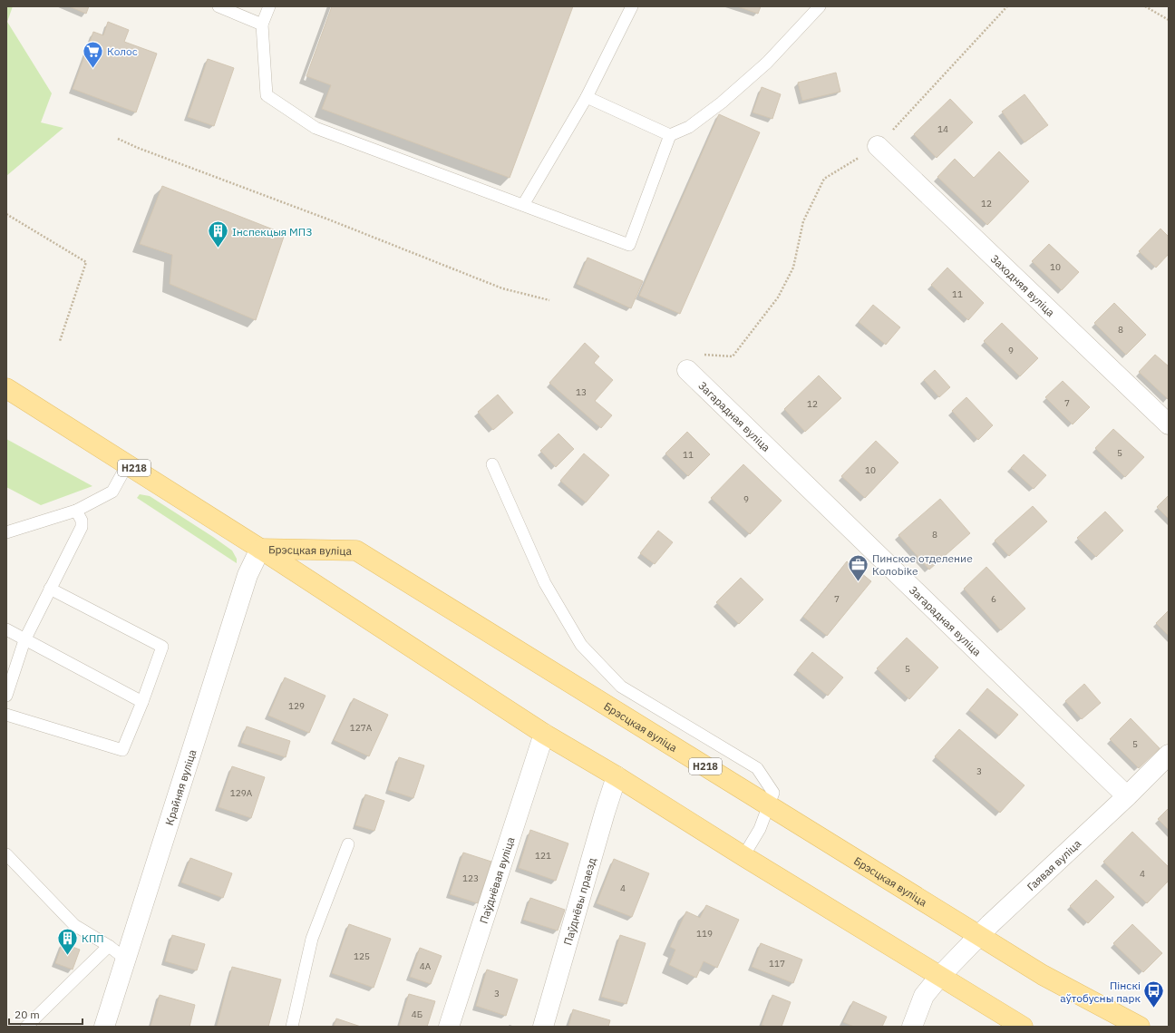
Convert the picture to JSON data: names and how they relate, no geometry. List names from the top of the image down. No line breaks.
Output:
{"streets":{"main road":["Н218","Брэсцкая вуліца"],"street":["Заходняя вуліца","Загарадная вуліца","Крайняя вуліца","Гаявая вуліца","Паўднёвая вуліца","Паўднёвы праезд"]},"crossings":[["Загарадная вуліца","Гаявая вуліца"],["Брэсцкая вуліца","Крайняя вуліца"],["Брэсцкая вуліца","Гаявая вуліца"],["Брэсцкая вуліца","Паўднёвая вуліца"],["Брэсцкая вуліца","Паўднёвы праезд"]],"places":{"supermarket":["Колос"],"building":["Інспекцыя МПЗ","КПП"],"office":["Пинское отделение Колоbike"],"bus stop":["Пінскі аўтобусны парк"]},"house_numbers":["14","12","10","11","8","9","13","7","12","5","11","10","9","8","7","6","5","129","127А","5","3","129А","121","4","123","4","119","125","117","4А","3","4Б"],"scale_bar":"20 m"}
